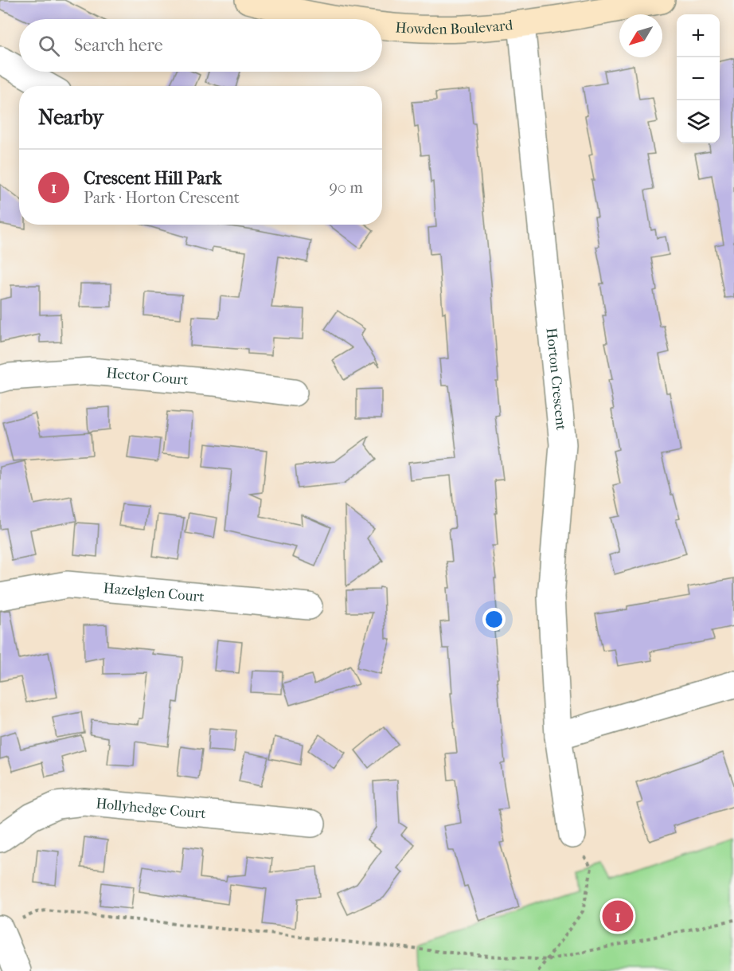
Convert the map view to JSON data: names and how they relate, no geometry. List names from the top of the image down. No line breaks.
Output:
{"streets":{"street":["Howden Boulevard","Hector Court","Horton Crescent","Hazelglen Court","Hollyhedge Court"]},"crossings":[["Howden Boulevard","Horton Crescent"]],"north":"bottom left","page":{"map_buttons":["+","−"],"search":"Search here","heading":"Nearby","list":[{"mark":"1","name":"Crescent Hill Park","note":"Park · Horton Crescent","value":"90 m"}],"pins":"1"}}
